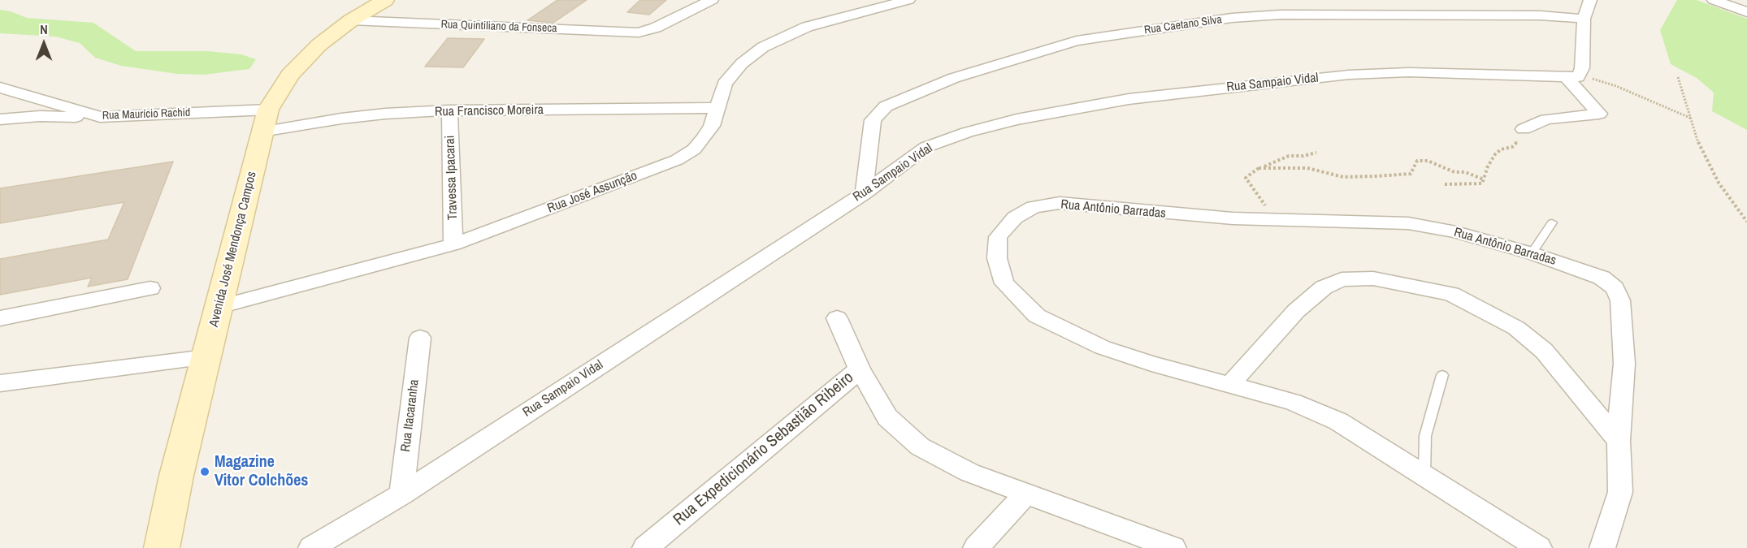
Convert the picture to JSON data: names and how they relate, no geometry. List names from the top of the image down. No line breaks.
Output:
{"streets":{"main road":["Avenida José Mendonça Campos"],"street":["Rua Caetano Silva","Rua Quintiliano da Fonseca","Rua Sampaio Vidal","Rua Francisco Moreira","Rua Maurício Rachid","Travessa Ipacarai","Rua José Assunção","Rua Antônio Barradas","Rua Itacaranha","Rua Expedicionário Sebastião Ribeiro"]},"crossings":[["Rua Caetano Silva","Rua Sampaio Vidal"],["Rua Quintiliano da Fonseca","Avenida José Mendonça Campos"],["Rua Sampaio Vidal","Rua Itacaranha"],["Rua Francisco Moreira","Rua Maurício Rachid"],["Rua Francisco Moreira","Travessa Ipacarai"],["Rua Francisco Moreira","Rua José Assunção"],["Rua Francisco Moreira","Avenida José Mendonça Campos"],["Rua Maurício Rachid","Avenida José Mendonça Campos"],["Travessa Ipacarai","Rua José Assunção"],["Rua José Assunção","Avenida José Mendonça Campos"]],"places":["Magazine Vitor Colchões"],"north":"top"}
